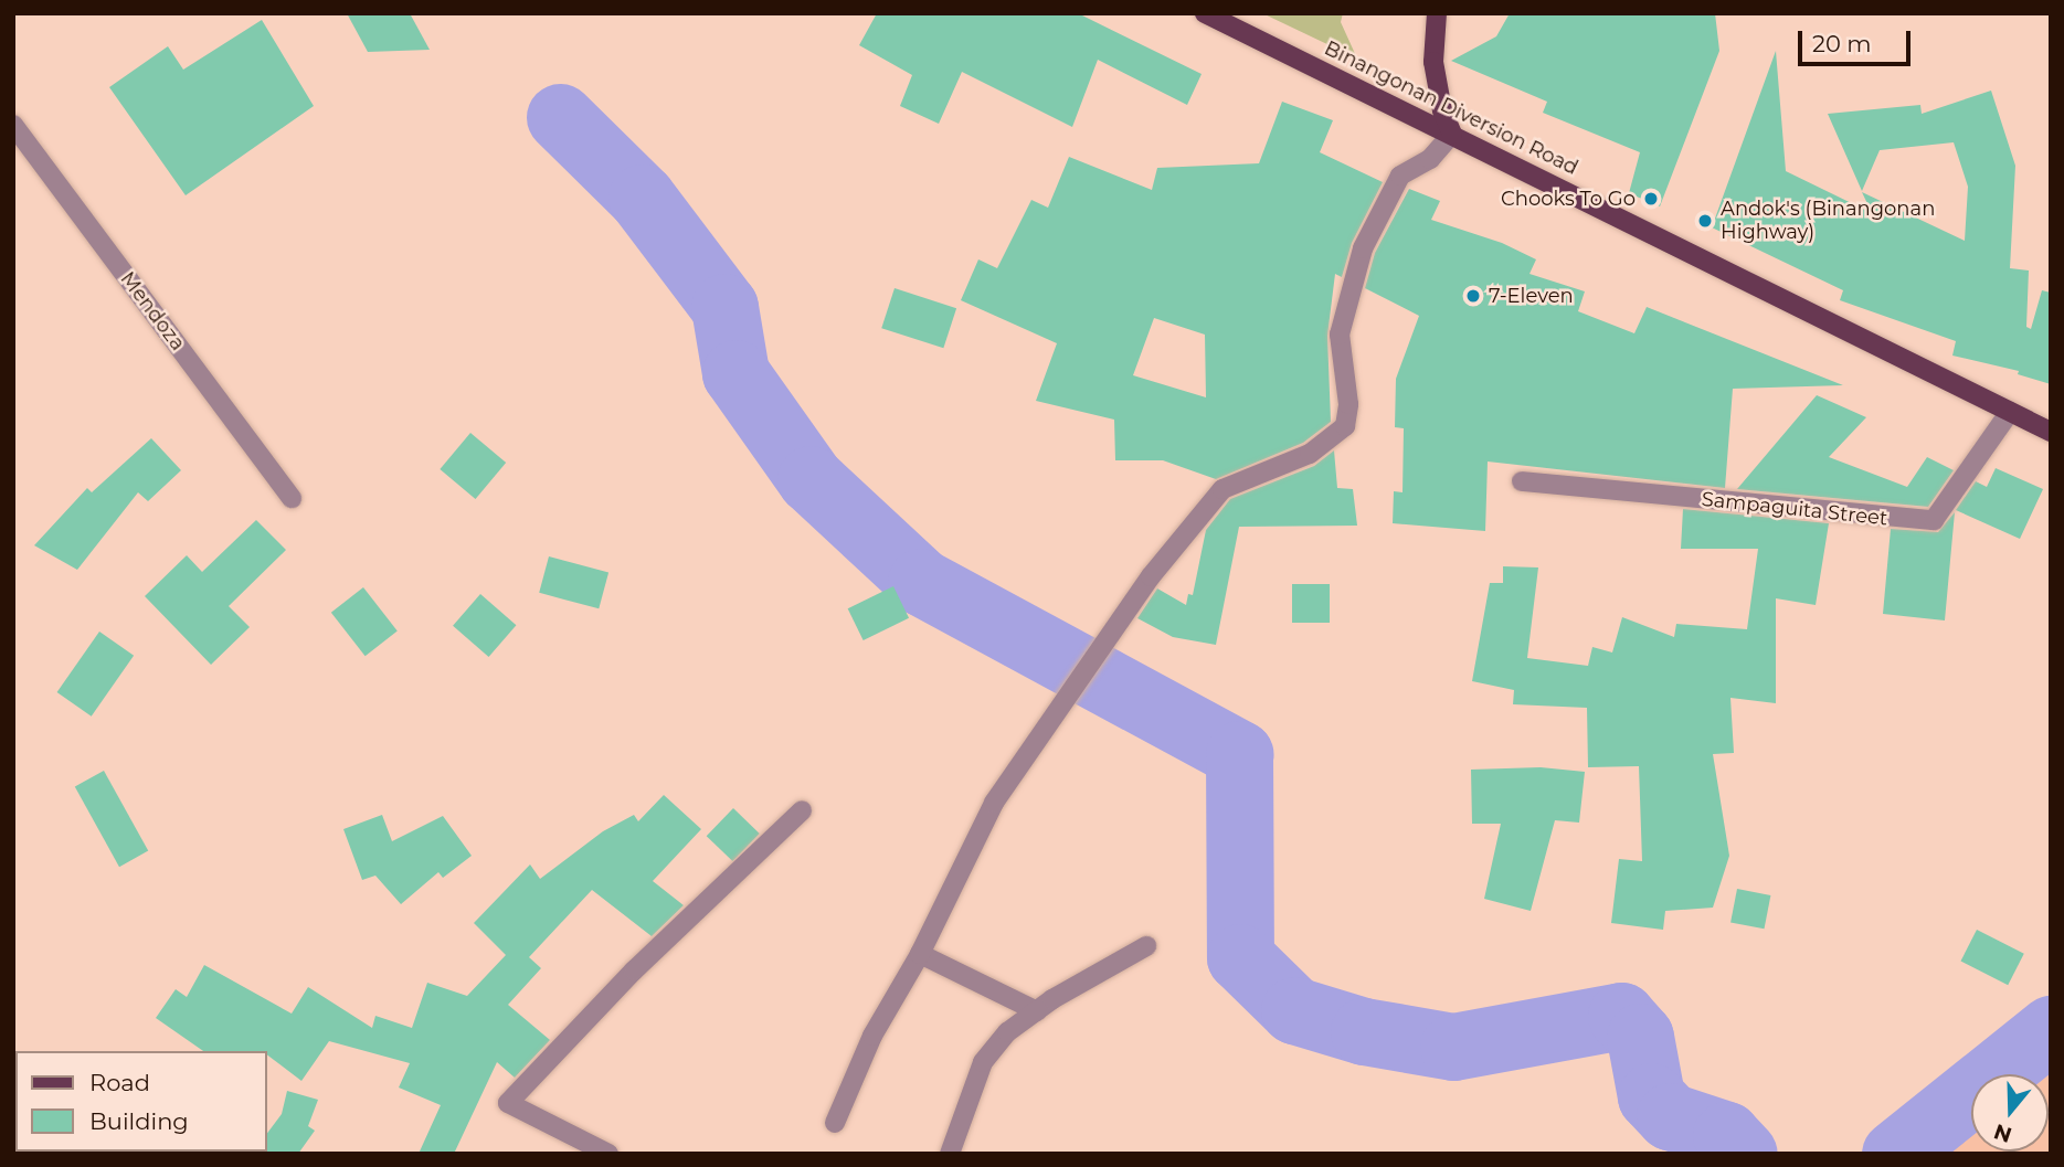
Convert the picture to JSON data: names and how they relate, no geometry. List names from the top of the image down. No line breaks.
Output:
{"streets":{"main road":["Binangonan Diversion Road"],"street":["Mendoza","Sampaguita Street"]},"crossings":[["Binangonan Diversion Road","Sampaguita Street"]],"places":["Chooks To Go","Andok's (Binangonan Highway)","7-Eleven"],"legend":["Road","Building"],"scale_bar":"20 m","north":"bottom"}
